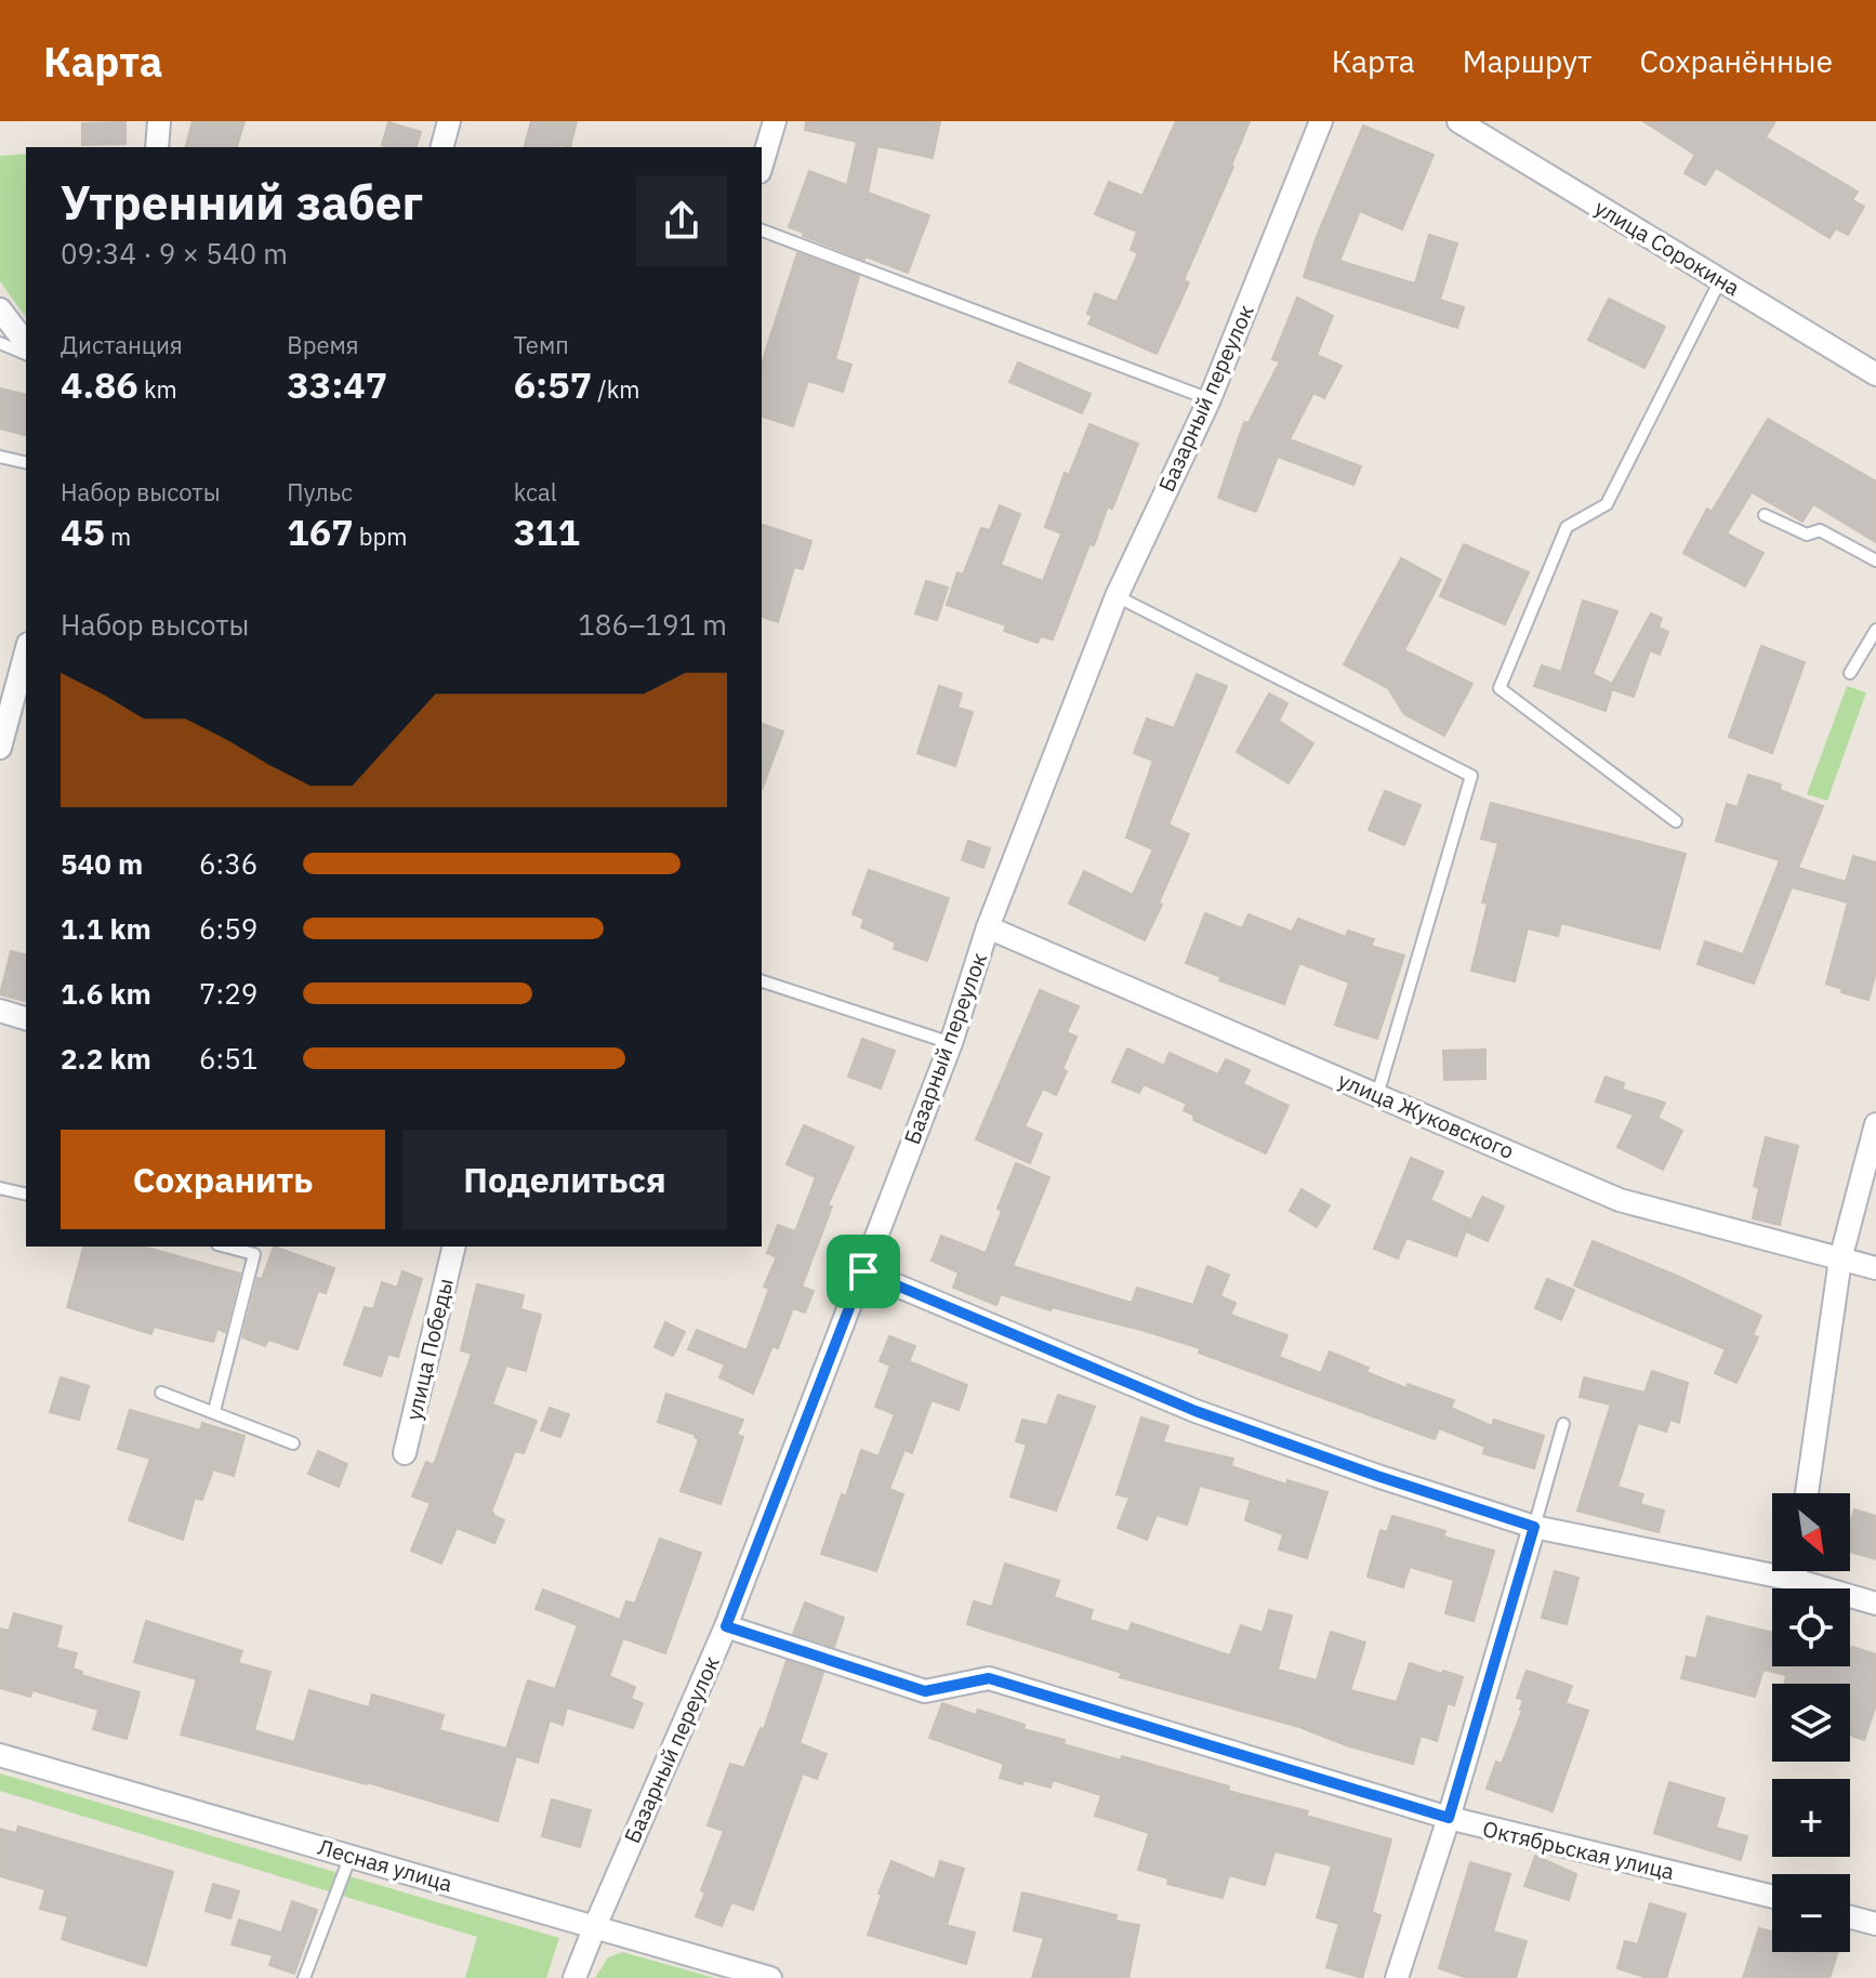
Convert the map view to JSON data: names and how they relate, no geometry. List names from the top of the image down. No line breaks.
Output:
{"streets":{"street":["улица Сорокина","Базарный переулок","улица Жуковского","улица Победы","Октябрьская улица","Лесная улица"]},"crossings":[["Базарный переулок","улица Жуковского"],["Базарный переулок","Октябрьская улица"],["Базарный переулок","Лесная улица"]],"north":"bottom right","page":{"header":"Карта","nav":["Карта","Маршрут","Сохранённые"],"heading":["Утренний забег","09:34 · 9 × 540 m"],"stats":[["Дистанция","4.86 km"],["Время","33:47"],["Темп","6:57 /km"],["Набор высоты","45 m"],["Пульс","167 bpm"],["kcal","311"]],"chart":["Набор высоты","186–191 m"],"list":[{"name":"540 m","note":"6:36"},{"name":"1.1 km","note":"6:59"},{"name":"1.6 km","note":"7:29"},{"name":"2.2 km","note":"6:51"}],"buttons":["Сохранить","Поделиться"],"map_buttons":["+","−"]}}
